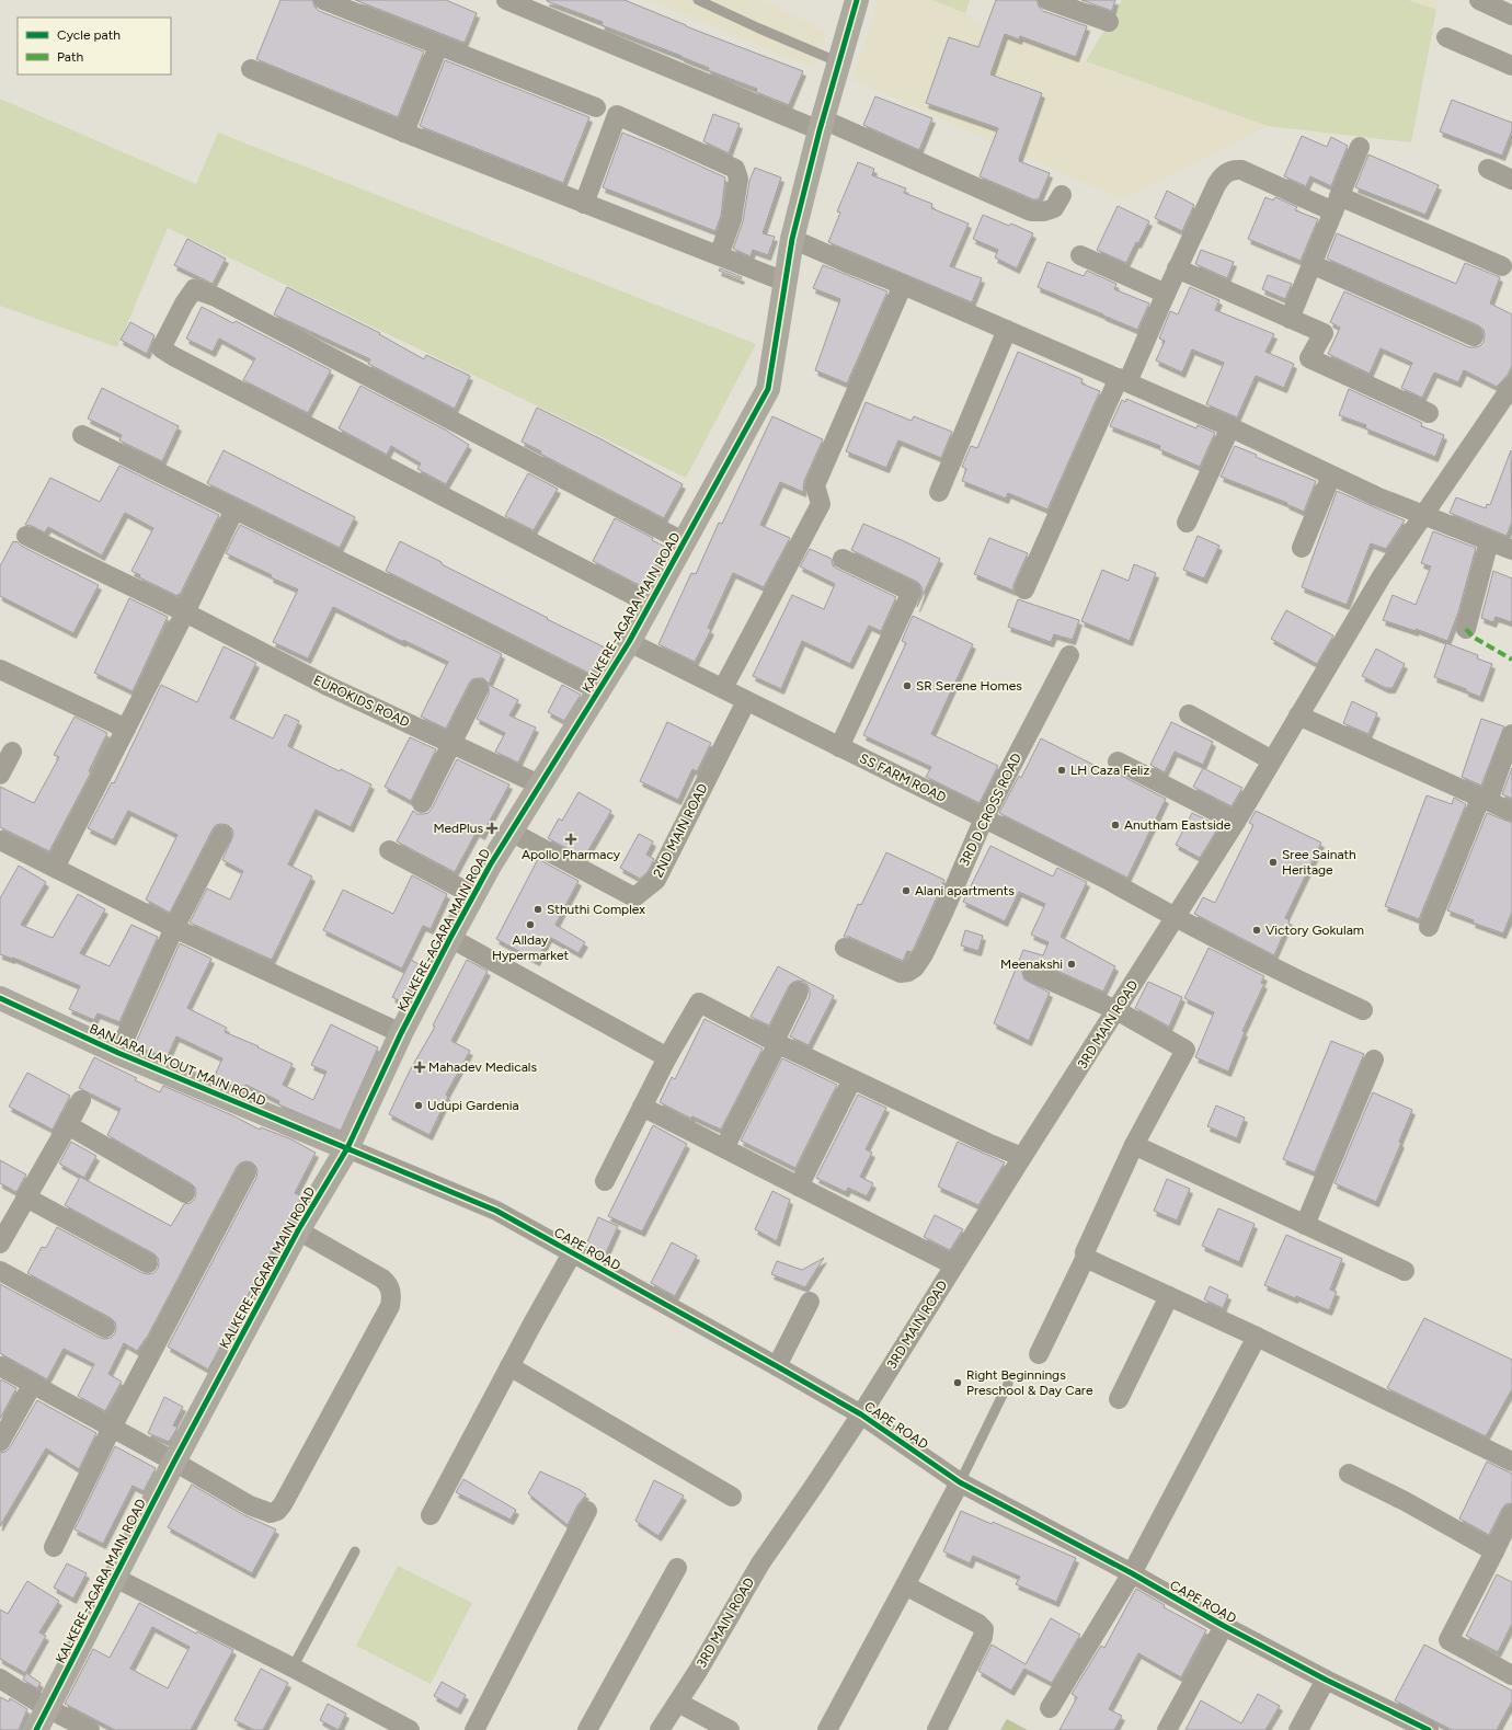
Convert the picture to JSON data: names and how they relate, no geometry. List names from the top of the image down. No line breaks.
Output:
{"streets":{"street":["KALKERE-AGARA MAIN ROAD","EUROKIDS ROAD","SS FARM ROAD","3RD D CROSS ROAD","2ND MAIN ROAD","3RD MAIN ROAD","BANJARA LAYOUT MAIN ROAD","CAPE ROAD"]},"crossings":[["KALKERE-AGARA MAIN ROAD","EUROKIDS ROAD"],["KALKERE-AGARA MAIN ROAD","SS FARM ROAD"],["KALKERE-AGARA MAIN ROAD","2ND MAIN ROAD"],["KALKERE-AGARA MAIN ROAD","BANJARA LAYOUT MAIN ROAD"],["KALKERE-AGARA MAIN ROAD","CAPE ROAD"],["SS FARM ROAD","3RD D CROSS ROAD"],["SS FARM ROAD","2ND MAIN ROAD"],["SS FARM ROAD","3RD MAIN ROAD"],["3RD MAIN ROAD","CAPE ROAD"],["BANJARA LAYOUT MAIN ROAD","CAPE ROAD"]],"places":{"other":["SR Serene Homes","LH Caza Feliz","Anutham Eastside","Sree Sainath Heritage","Alani apartments","Sthuthi Complex","Allday Hypermarket","Victory Gokulam","Meenakshi","Udupi Gardenia","Right Beginnings Preschool & Day Care"],"health":["MedPlus","Apollo Pharmacy","Mahadev Medicals"]},"legend":["Cycle path","Path"]}
